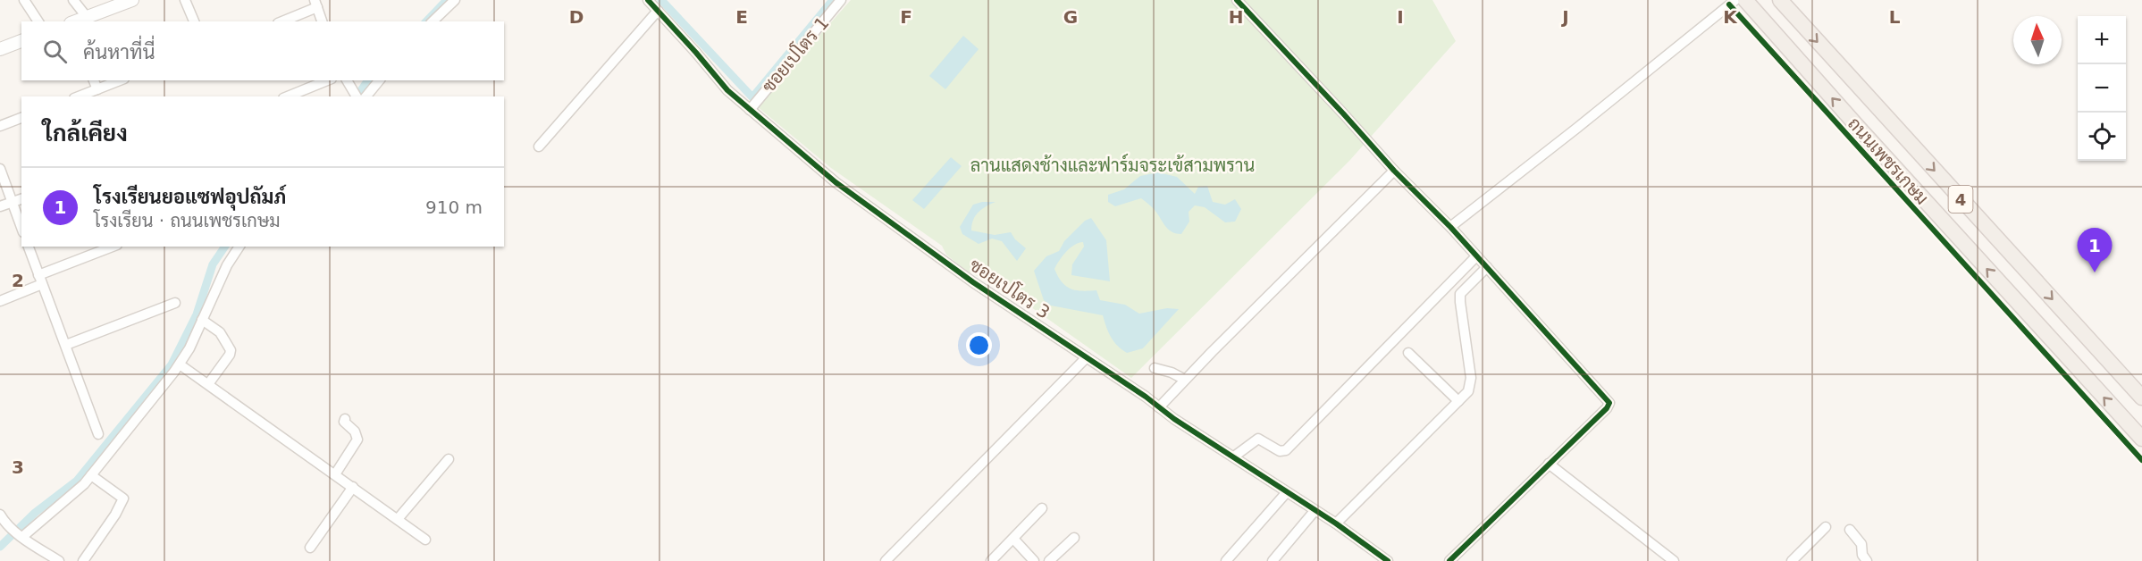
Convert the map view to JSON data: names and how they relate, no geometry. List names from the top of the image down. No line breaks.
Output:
{"streets":{"main road":["ถนนเพชรเกษม","4"],"street":["ซอยเปโตร 1","ซอยเปโตร 3"]},"crossings":[["ซอยเปโตร 1","ซอยเปโตร 3"]],"parks":["ลานแสดงช้างและฟาร์มจระเข้สามพราน"],"north":"top","page":{"map_buttons":["+","−"],"search":"ค้นหาที่นี่","heading":"ใกล้เคียง","list":[{"mark":"1","name":"โรงเรียนยอแซฟอุปถัมภ์","note":"โรงเรียน · ถนนเพชรเกษม","value":"910 m"}],"pins":"1"},"grid":{"columns":["D","E","F","G","H","I","J","K","L"],"rows":["2","3"]}}
